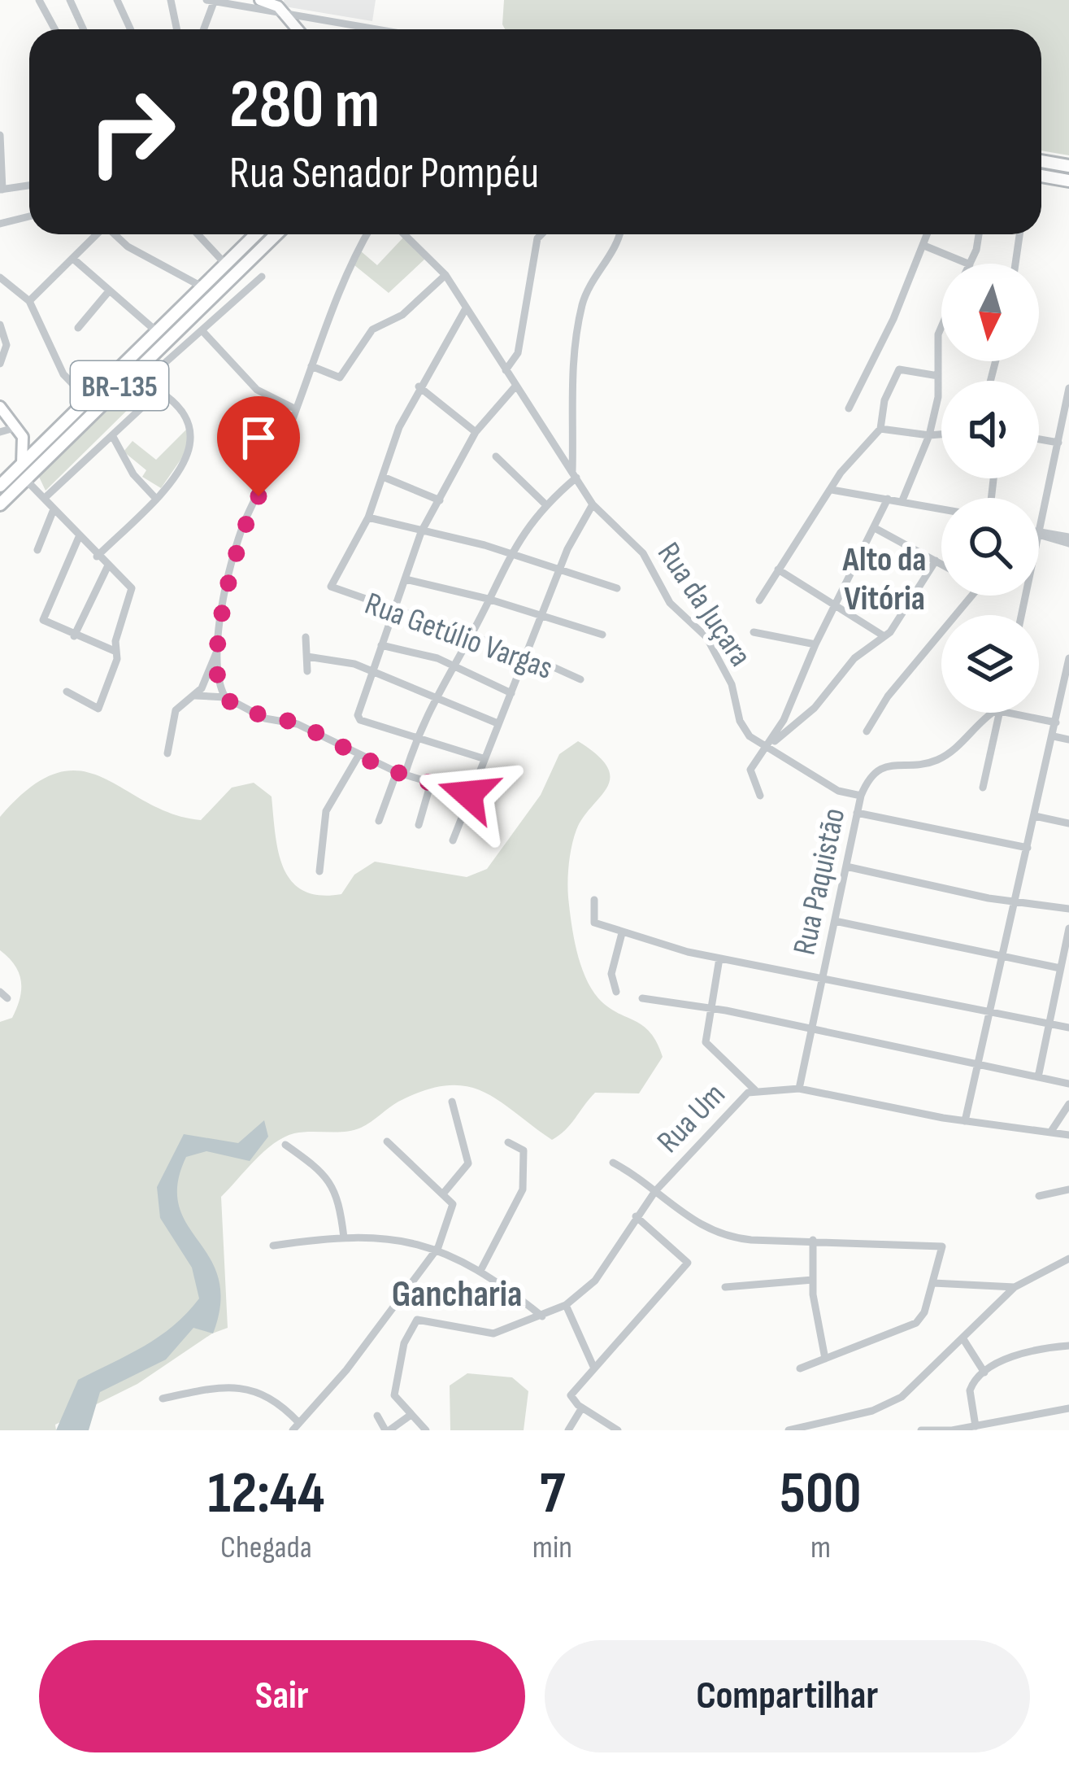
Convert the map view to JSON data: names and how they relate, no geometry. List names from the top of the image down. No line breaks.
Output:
{"streets":{"highway":["BR-135"],"street":["Rua da Juçara","Rua Getúlio Vargas","Rua Paquistão","Rua Um"]},"crossings":[["Rua da Juçara","Rua Paquistão"],["Rua Paquistão","Rua Um"]],"districts":["Alto da Vitória","Gancharia"],"north":"bottom","page":{"turn":["280 m","Rua Senador Pompéu"],"eta":["12:44","Chegada","7","min","500","m"],"buttons":["Sair","Compartilhar"]}}
